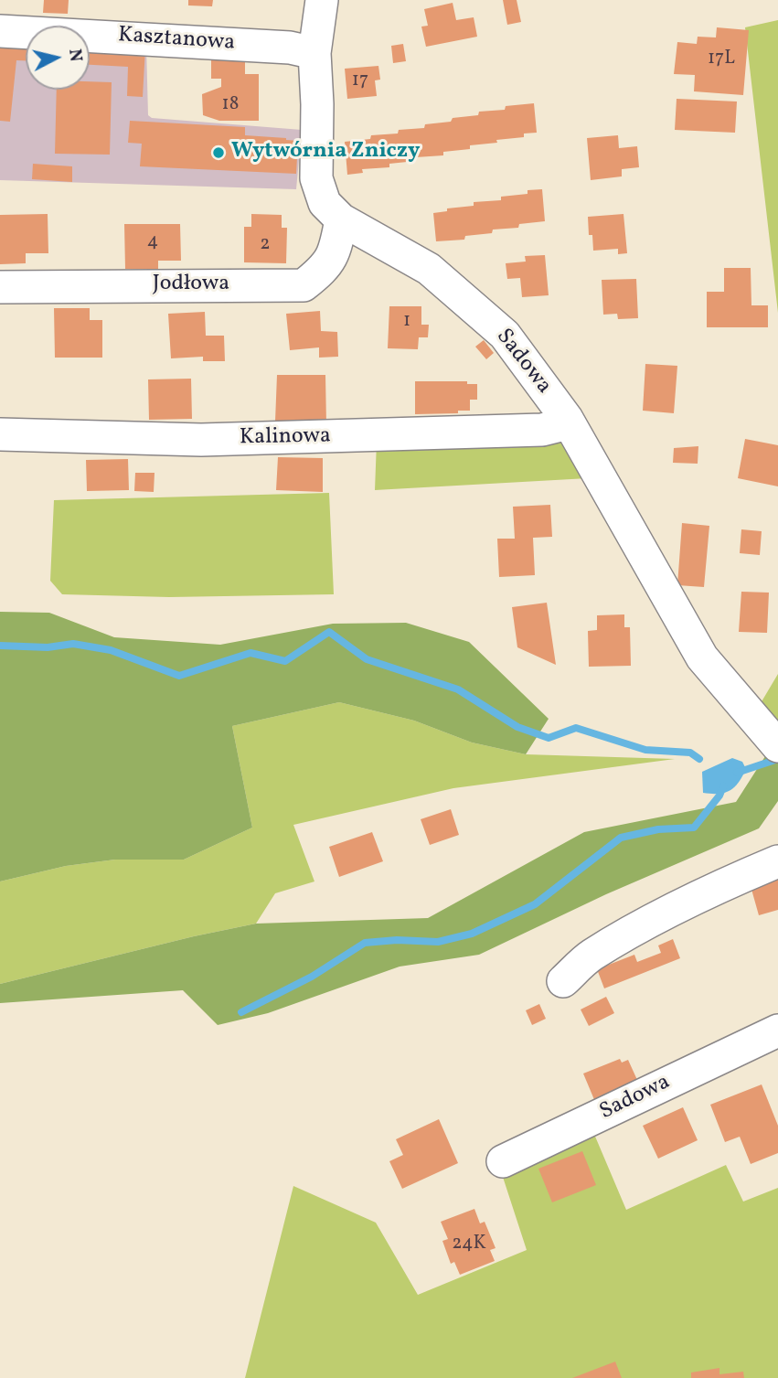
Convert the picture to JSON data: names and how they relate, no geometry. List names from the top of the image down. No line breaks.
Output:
{"streets":{"street":["Kasztanowa","Jodłowa","Sadowa","Kalinowa"]},"crossings":[["Kasztanowa","Sadowa"],["Jodłowa","Sadowa"],["Sadowa","Kalinowa"]],"places":["Wytwórnia Zniczy"],"house_numbers":["17L","17","18","4","2","1","24K"],"north":"right"}
